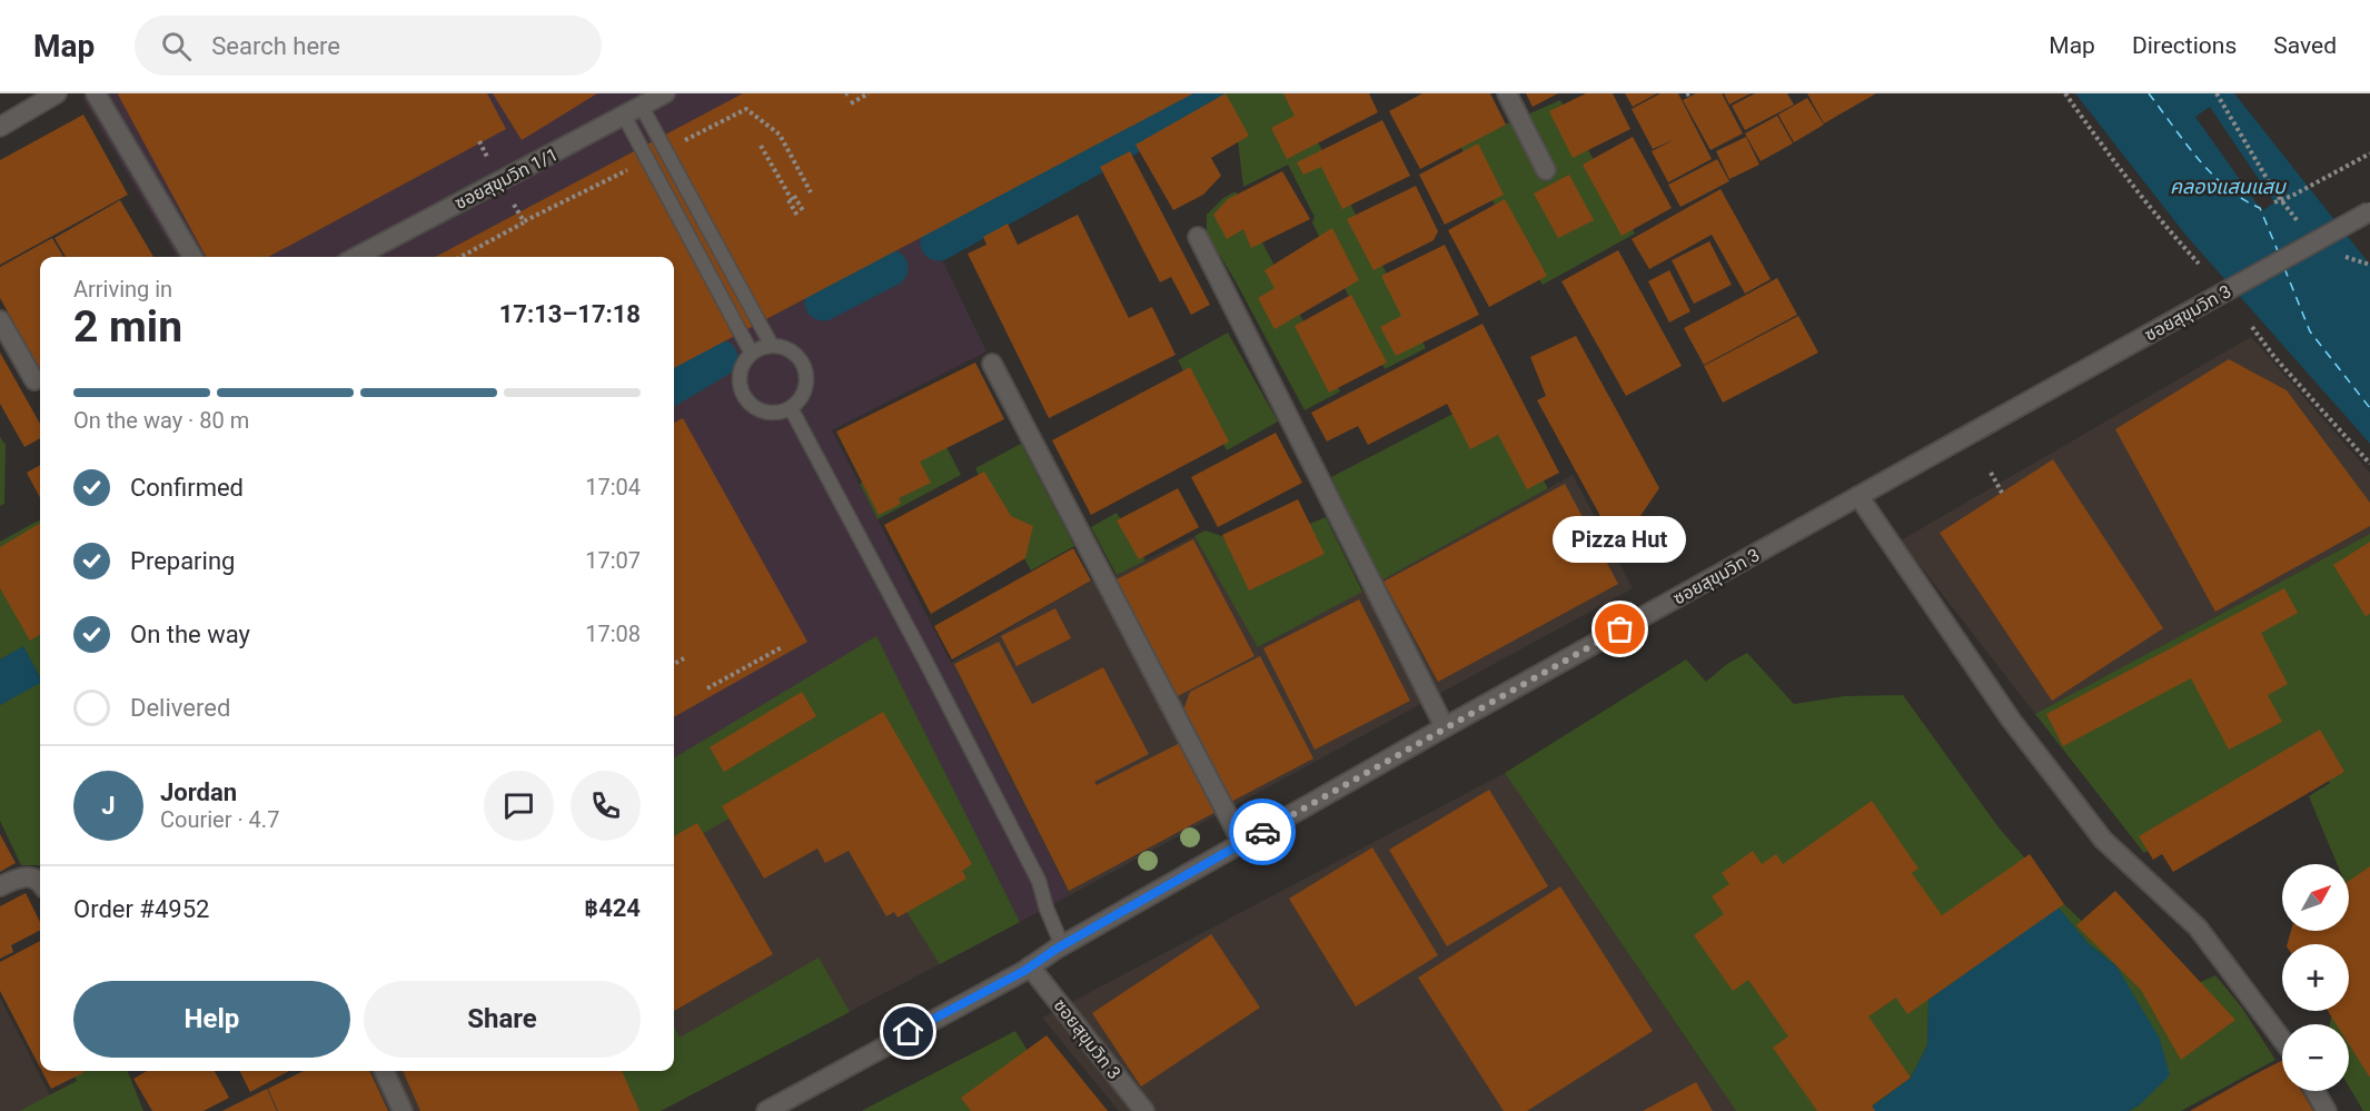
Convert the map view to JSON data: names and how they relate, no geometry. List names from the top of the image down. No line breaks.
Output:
{"streets":{"street":["ซอยสุขุมวิท 1/1","ซอยสุขุมวิท 3"]},"water":["คลองแสนแสบ"],"places":["Pizza Hut"],"north":"top right","page":{"header":"Map","search":"Search here","nav":["Map","Directions","Saved"],"heading":["2 min","Arriving in","17:13–17:18"],"panel":["Jordan","Courier · 4.7","Order #4952","฿424"],"bar":"On the way · 80 m","list":[["Confirmed","17:04"],["Preparing","17:07"],["On the way","17:08"],"Delivered"],"bubble":"Pizza Hut","round":"J","map_buttons":["+","−"],"buttons":["Help","Share"]}}
